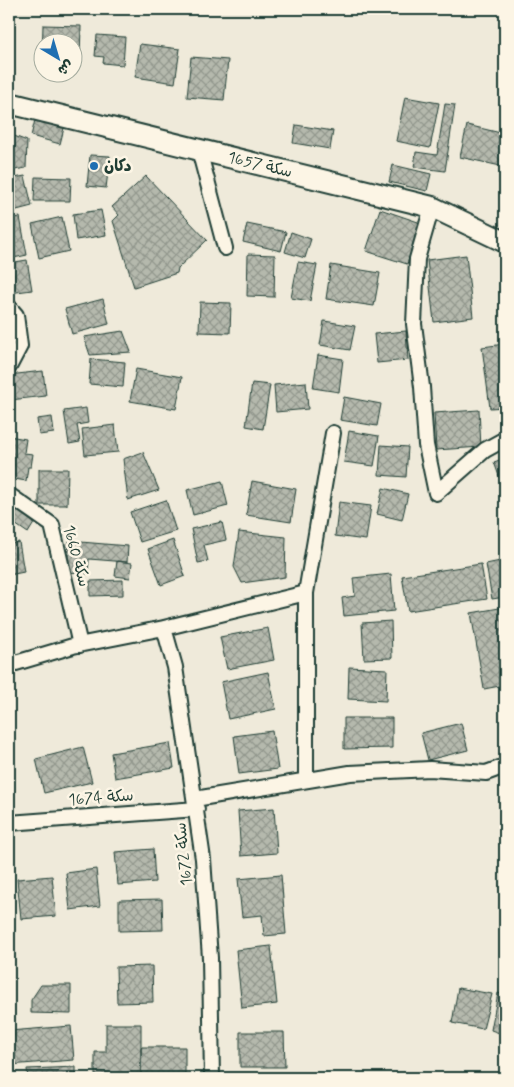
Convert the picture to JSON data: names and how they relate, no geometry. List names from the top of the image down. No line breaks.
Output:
{"streets":{"street":["سكة 1657","سكة 1660","سكة 1674","سكة 1672"]},"crossings":[["سكة 1674","سكة 1672"]],"places":["دكان"],"north":"bottom right"}
